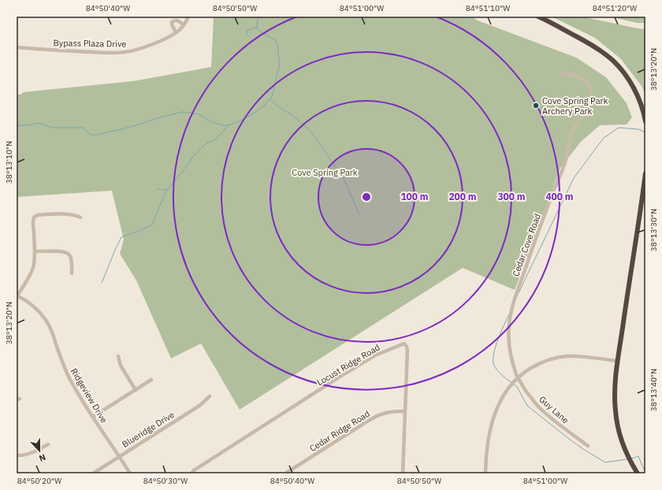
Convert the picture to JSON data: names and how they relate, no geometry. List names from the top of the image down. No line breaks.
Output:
{"streets":{"street":["Bypass Plaza Drive","Cedar Cove Road","Locust Ridge Road","Ridgeview Drive","Guy Lane","Blueridge Drive","Cedar Ridge Road"]},"crossings":[["Cedar Cove Road","Guy Lane"],["Locust Ridge Road","Cedar Ridge Road"],["Ridgeview Drive","Blueridge Drive"]],"parks":["Cove Spring Park"],"places":["Cove Spring Park Archery Park"],"north":"bottom","coordinates":["84°50'40\"W","84°50'50\"W","84°51'00\"W","84°51'10\"W","84°51'20\"W","38°13'20\"N","38°13'10\"N","38°13'30\"N","38°13'40\"N","84°50'20\"W","84°50'30\"W"],"rings":["100 m","200 m","300 m","400 m"]}
